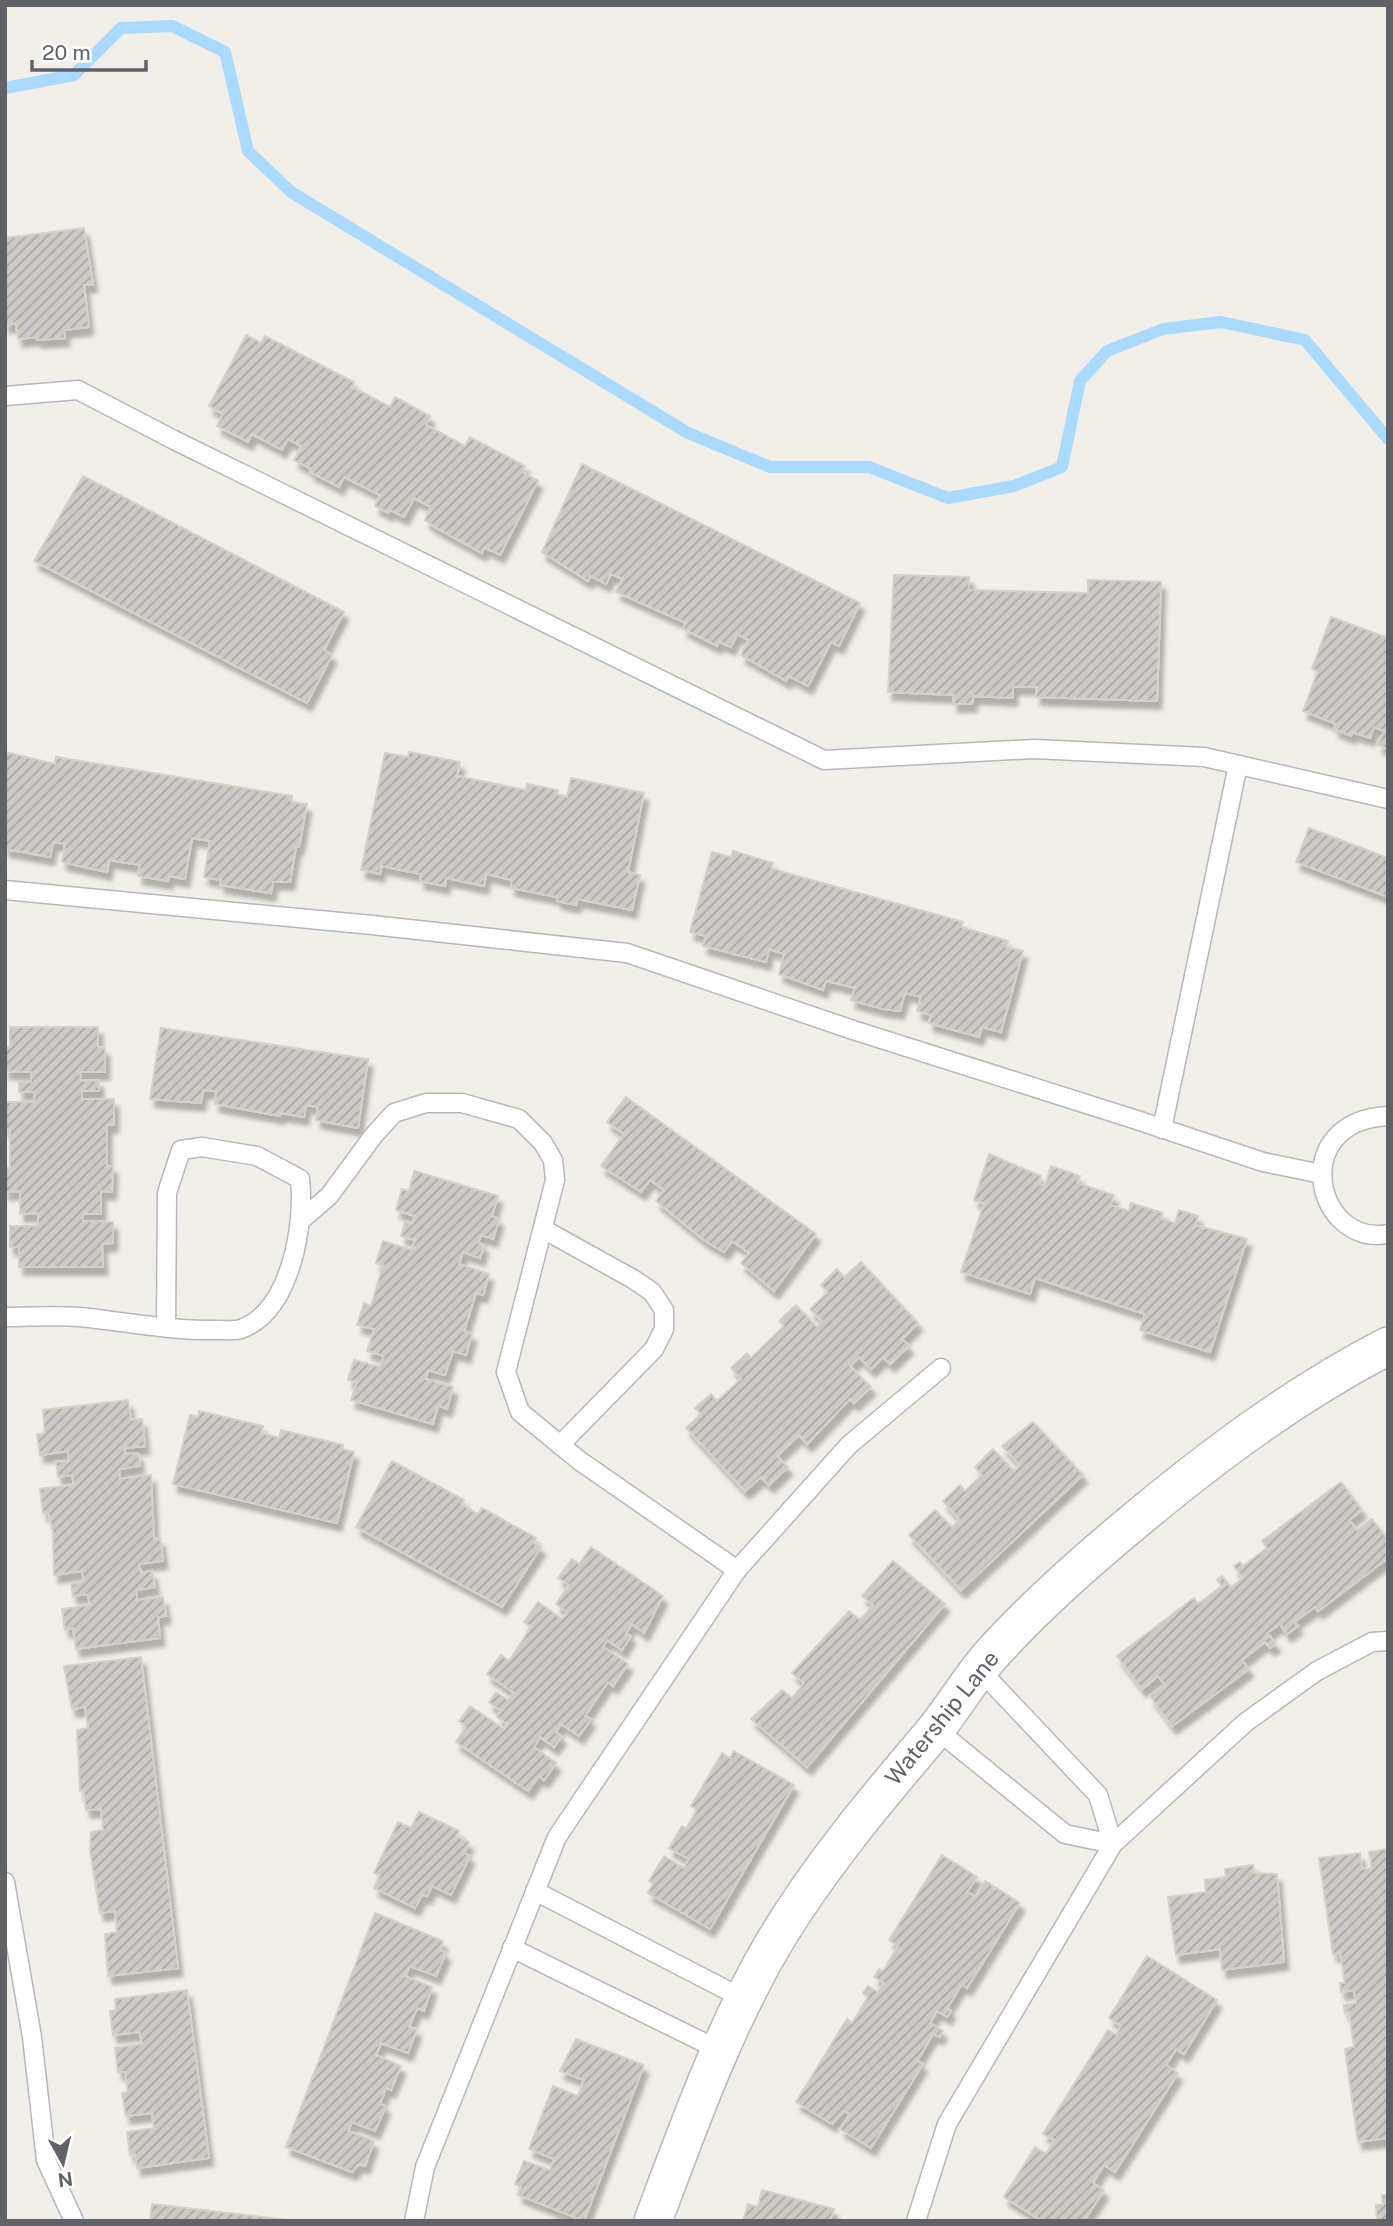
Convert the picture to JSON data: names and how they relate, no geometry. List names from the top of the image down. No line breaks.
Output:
{"streets":{"street":["Watership Lane"]},"scale_bar":"20 m","north":"bottom"}
